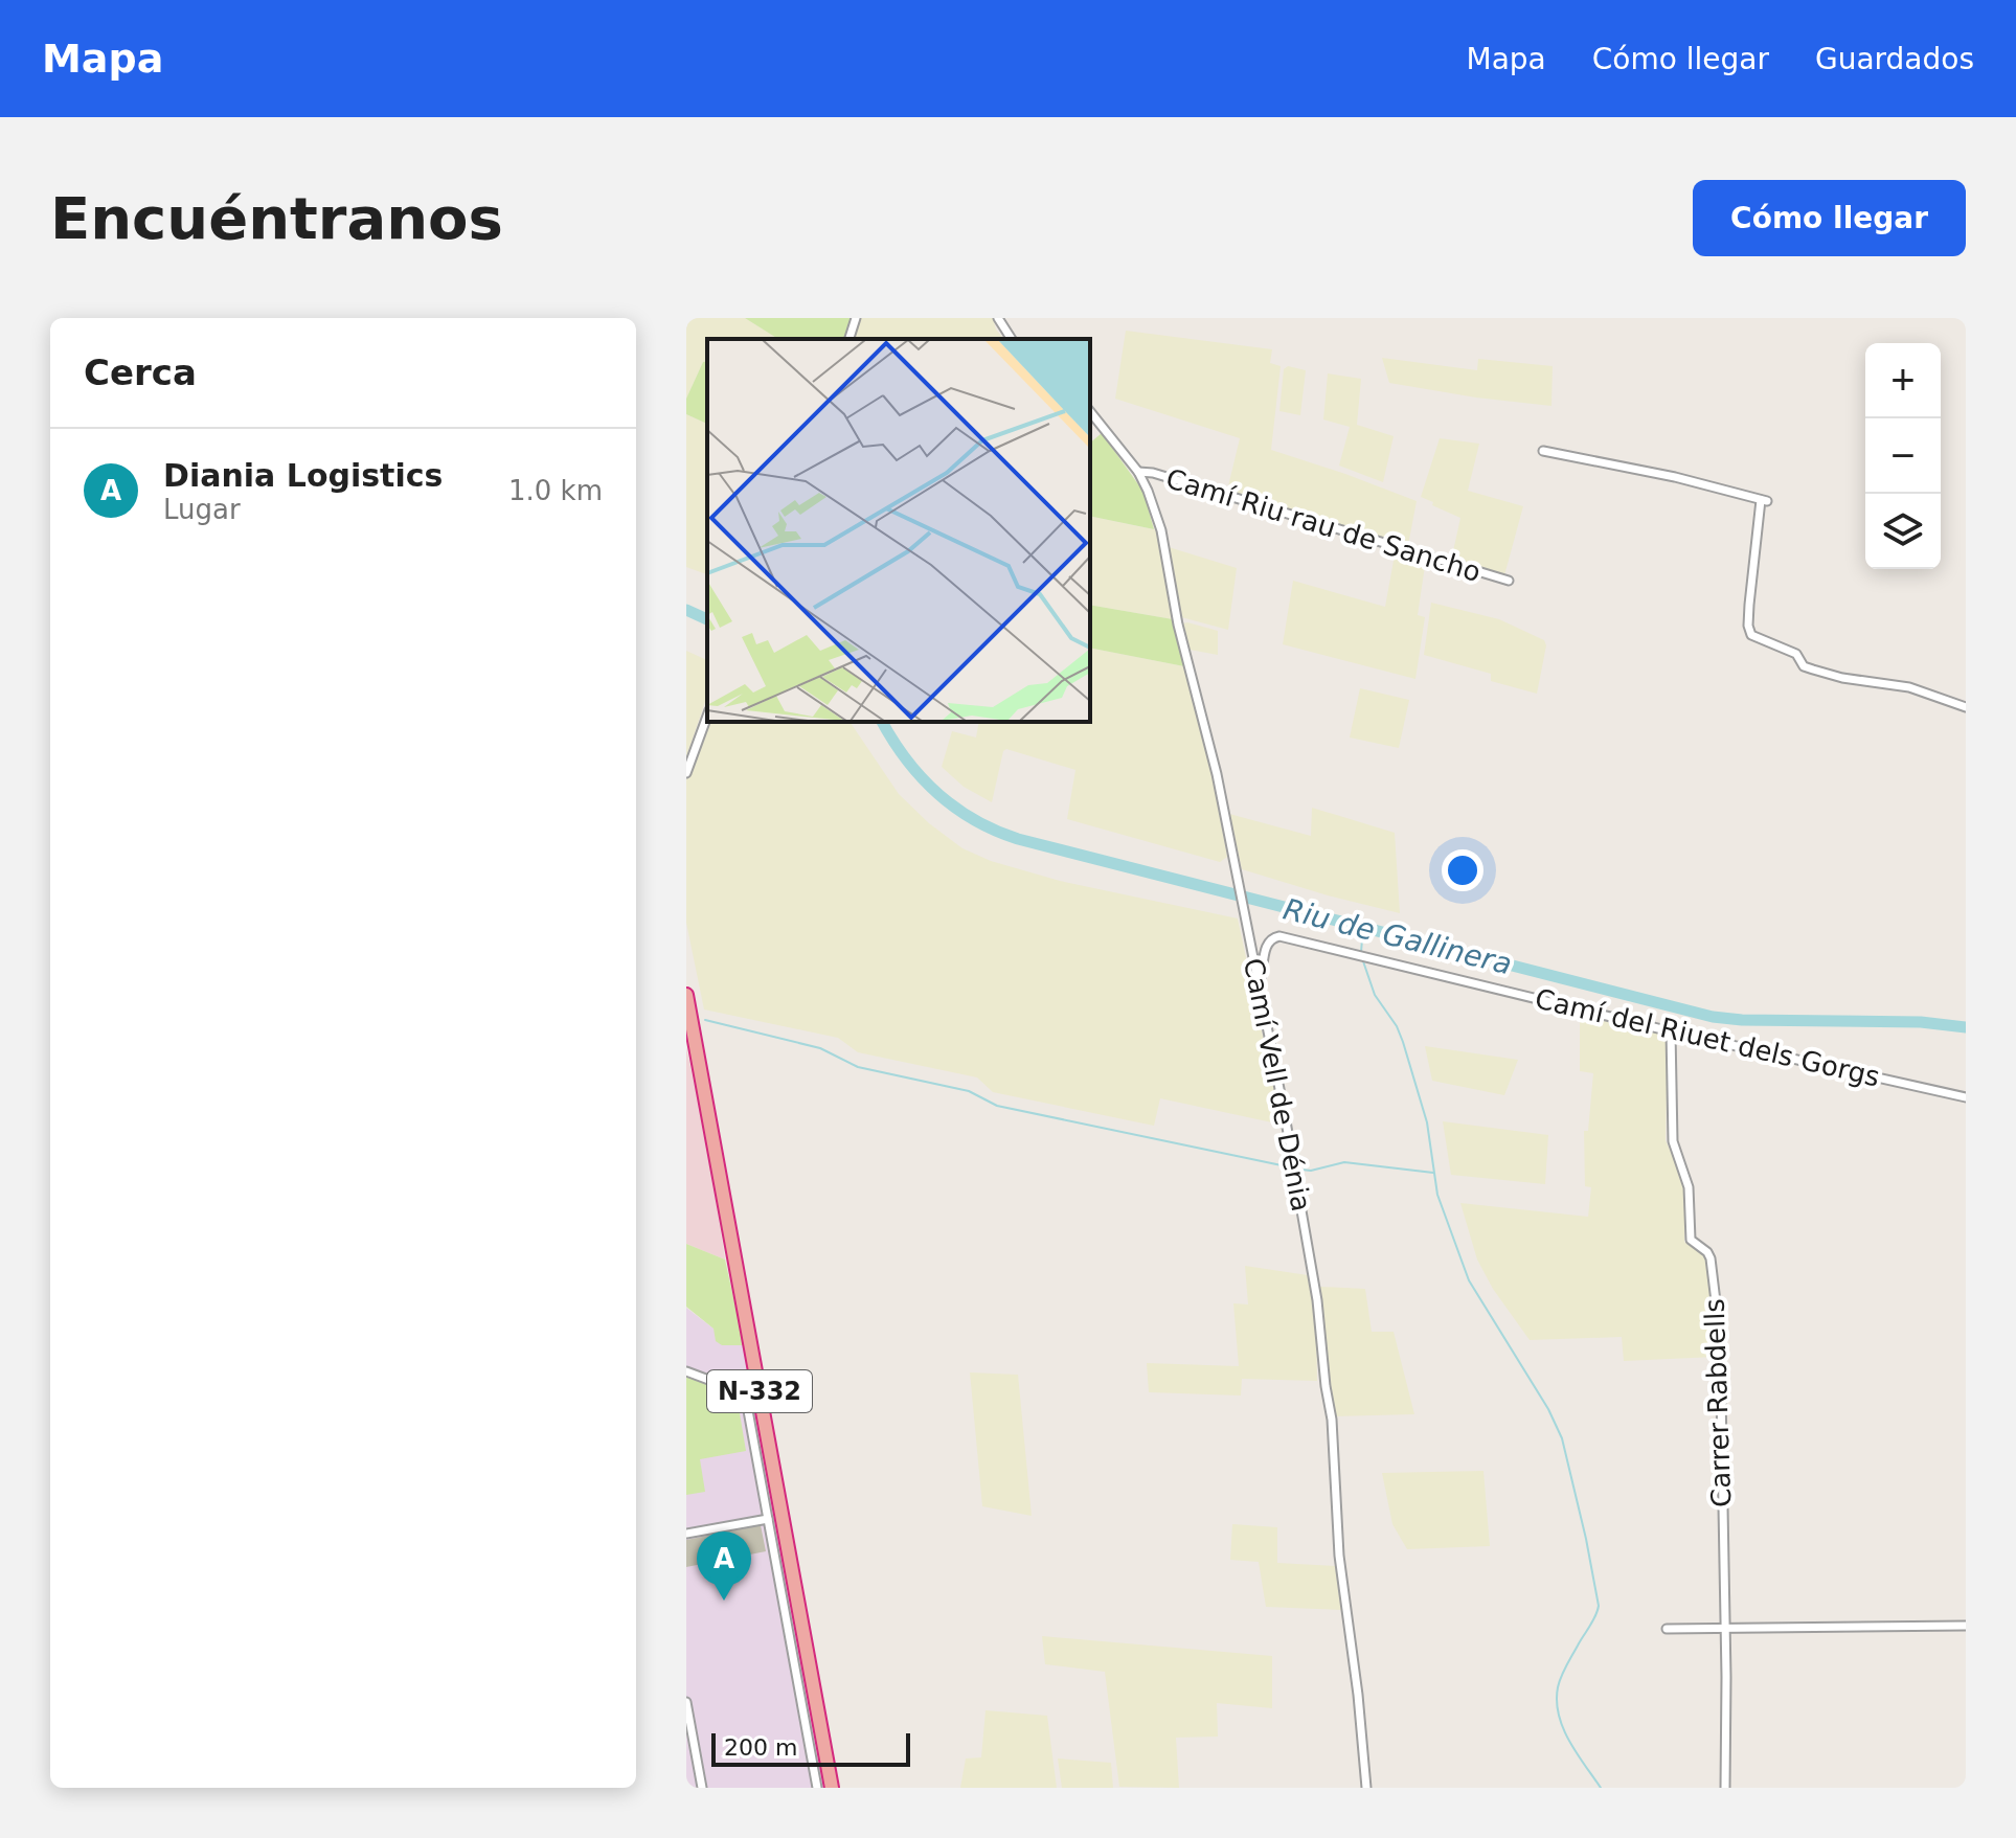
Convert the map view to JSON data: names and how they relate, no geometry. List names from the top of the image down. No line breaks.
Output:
{"streets":{"highway":["N-332"],"street":["Camí Riu rau de Sancho","Camí del Riuet dels Gorgs","Camí Vell de Dénia","Carrer Rabdells"]},"crossings":[["Camí Riu rau de Sancho","Camí Vell de Dénia"],["Camí del Riuet dels Gorgs","Camí Vell de Dénia"],["Camí del Riuet dels Gorgs","Carrer Rabdells"]],"water":["Riu de Gallinera"],"scale_bar":"200 m","page":{"header":"Mapa","nav":["Mapa","Cómo llegar","Guardados"],"buttons":"Cómo llegar","title":"Encuéntranos","heading":"Cerca","map_buttons":["+","−"],"list":[{"mark":"A","name":"Diania Logistics","note":"Lugar","value":"1.0 km"}],"pins":"A","scale":"200 m"}}
